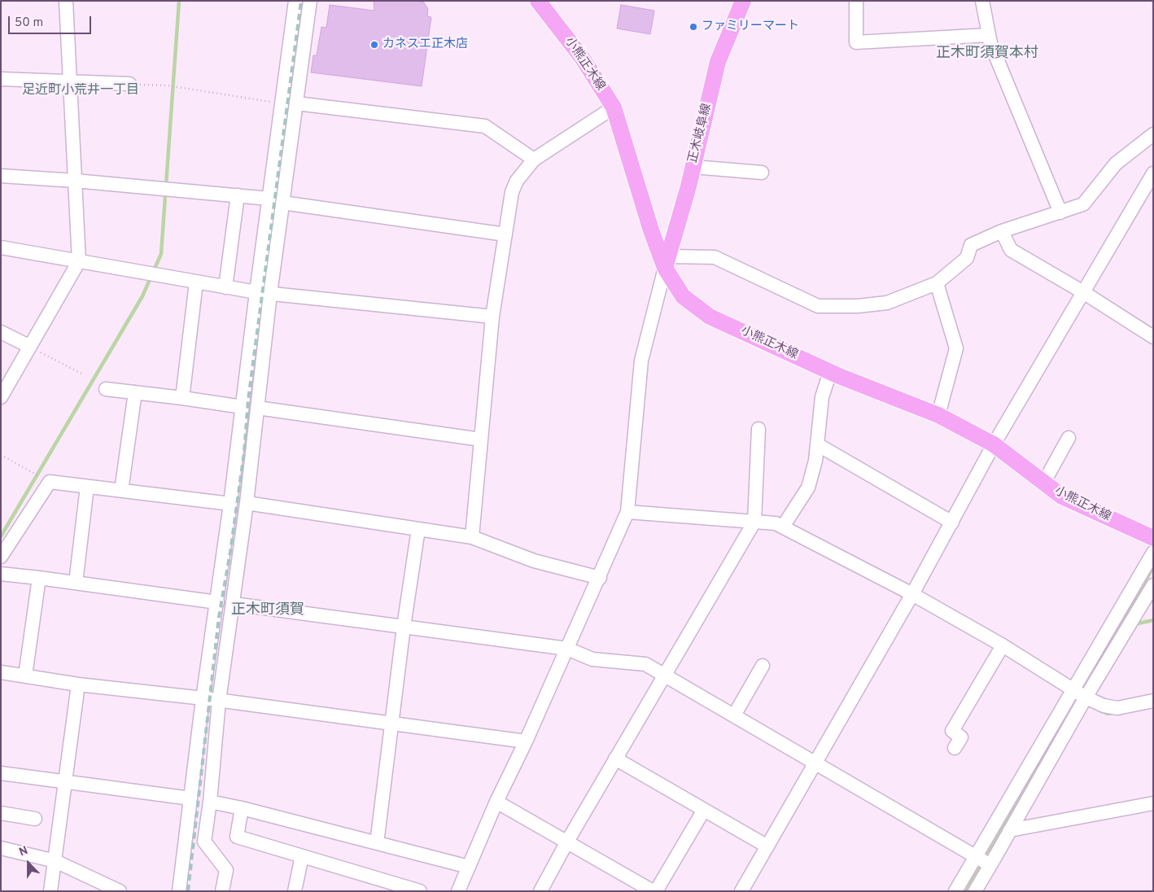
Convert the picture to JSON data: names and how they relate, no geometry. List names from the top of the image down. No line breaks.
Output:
{"streets":{"main road":["小熊正木線","正木岐阜線"]},"crossings":[["小熊正木線","正木岐阜線"]],"districts":["正木町須賀本村","足近町小荒井一丁目","正木町須賀"],"places":["ファミリーマート","カネスエ正木店"],"scale_bar":"50 m","north":"top"}
